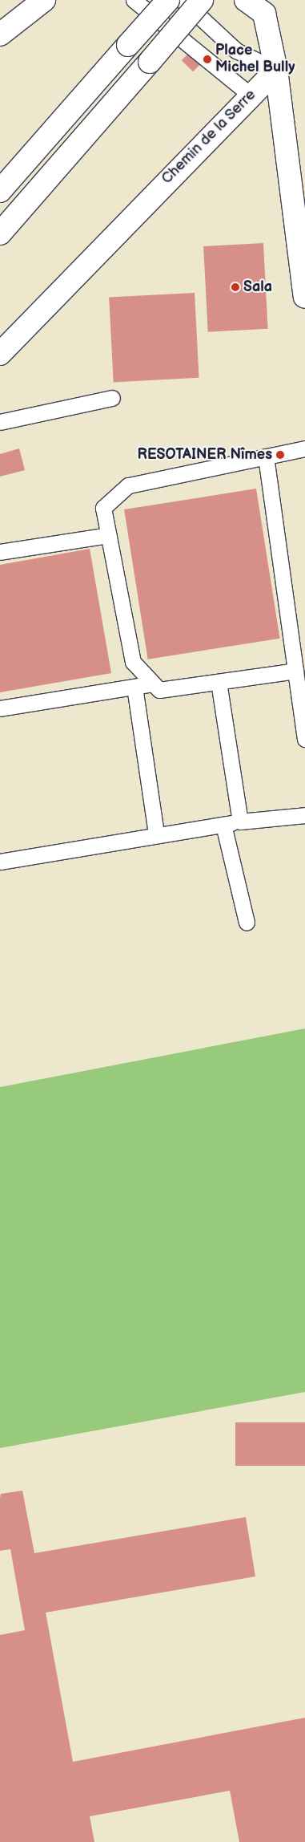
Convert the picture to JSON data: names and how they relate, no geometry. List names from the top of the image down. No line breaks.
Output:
{"streets":{"street":["Chemin de la Serre"]},"places":["Place Michel Bully","Sala","RESOTAINER Nîmes"]}
